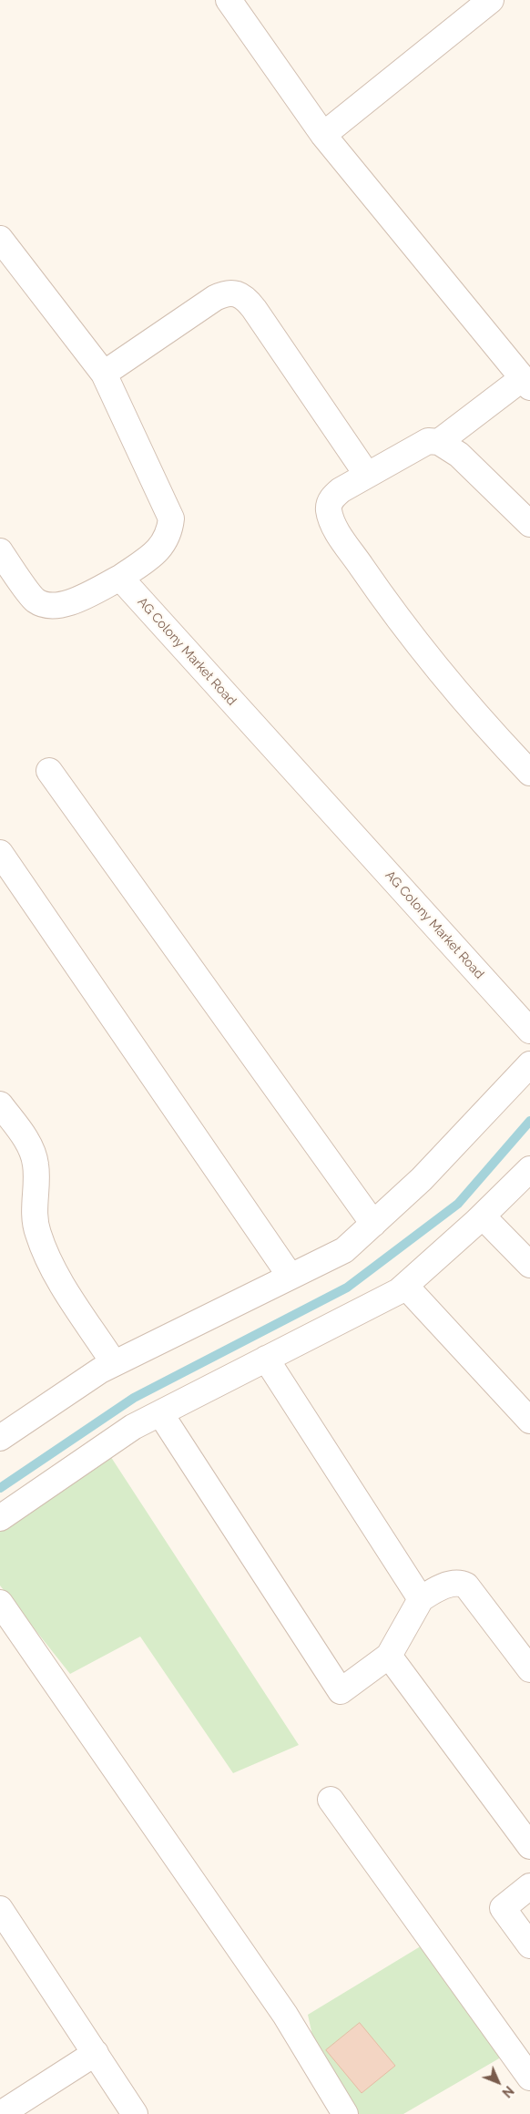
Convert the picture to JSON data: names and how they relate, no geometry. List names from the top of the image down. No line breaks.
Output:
{"streets":{"street":["AG Colony Market Road"]},"north":"bottom right"}
